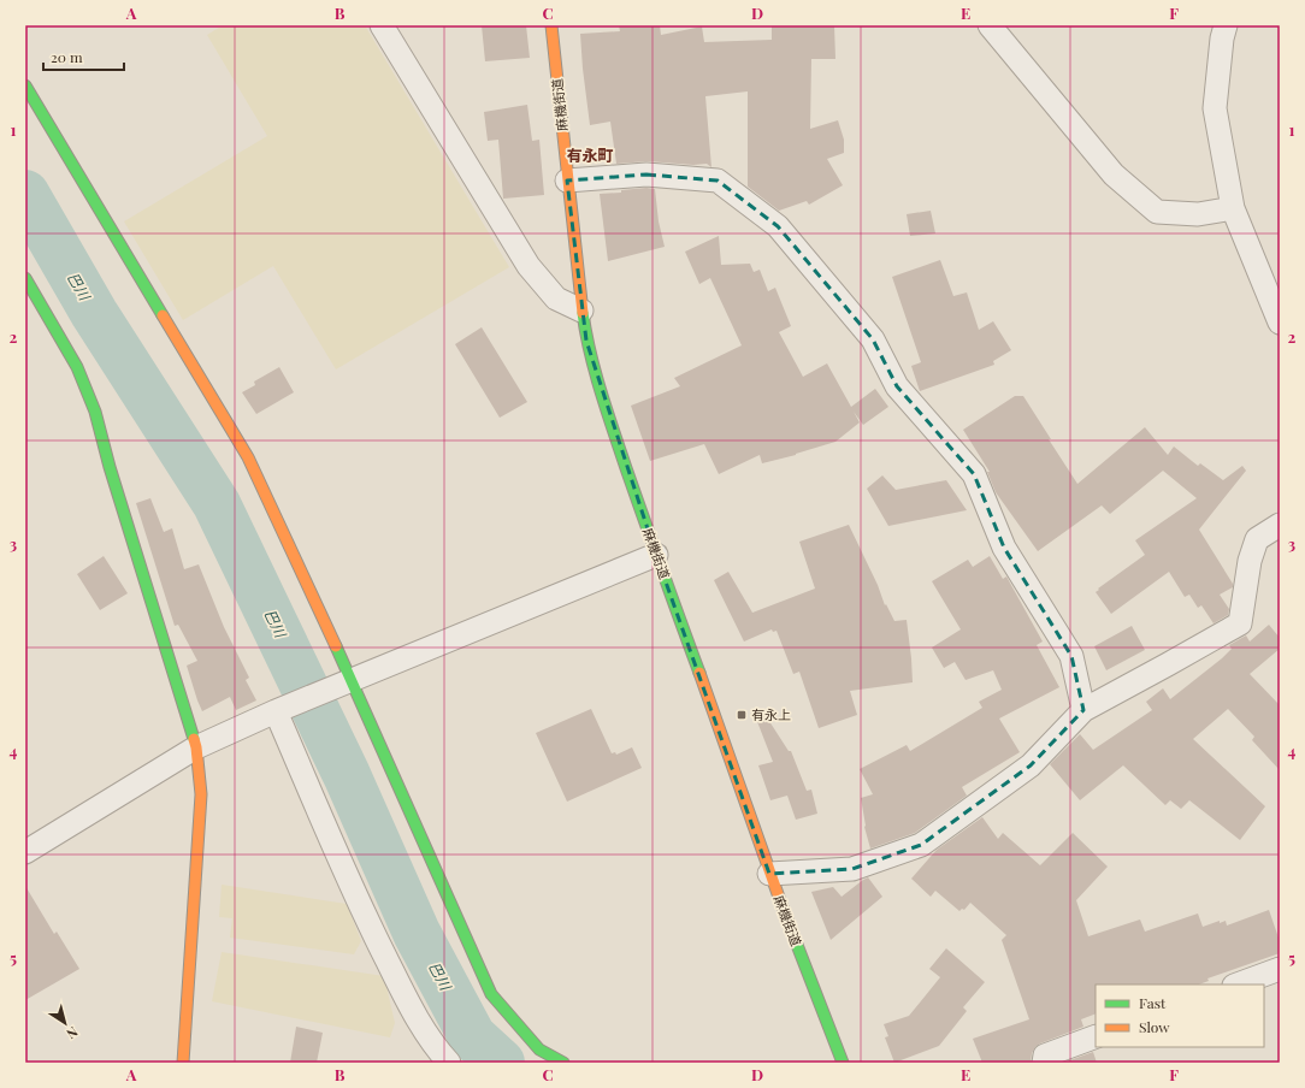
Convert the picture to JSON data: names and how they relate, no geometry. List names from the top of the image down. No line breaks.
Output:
{"streets":{"street":["麻機街道"]},"districts":["有永町"],"water":["巴川"],"places":{"transit":["有永上"]},"legend":["Fast","Slow"],"scale_bar":"20 m","north":"bottom right","grid":{"columns":["A","B","C","D","E","F"],"rows":["1","2","3","4","5"]}}
